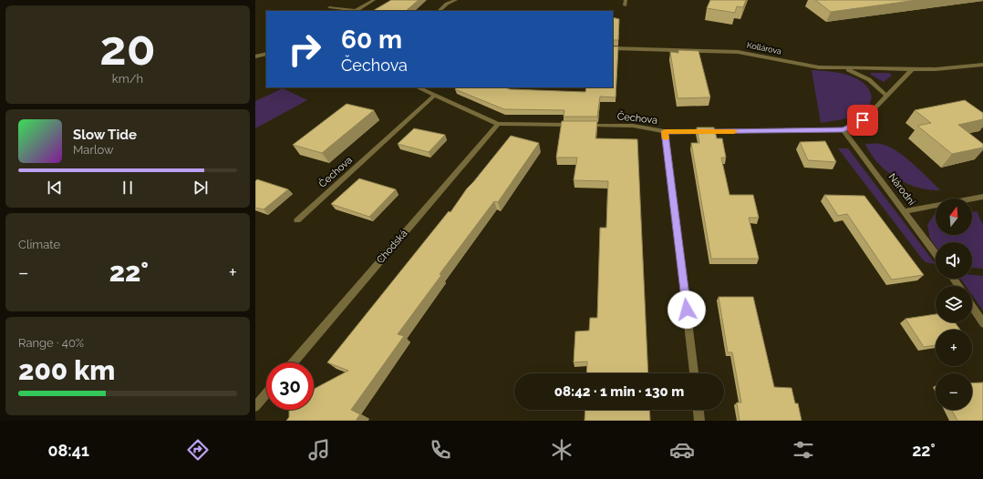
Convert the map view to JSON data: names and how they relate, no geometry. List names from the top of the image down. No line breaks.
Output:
{"streets":{"street":["Kollárova","Čechova","Národní","Chodská"]},"crossings":[["Čechova","Národní"]],"north":"top","page":{"tile":[["20","km/h"],"Climate",["Range · 40%","200 km"]],"turn":["60 m","Čechova"],"song":["Slow Tide","Marlow"],"map_buttons":["+","−"],"heat":["−","22°","+"],"limit":"30","trip":"08:42 · 1 min · 130 m","tabs":["08:41","22°"]}}
